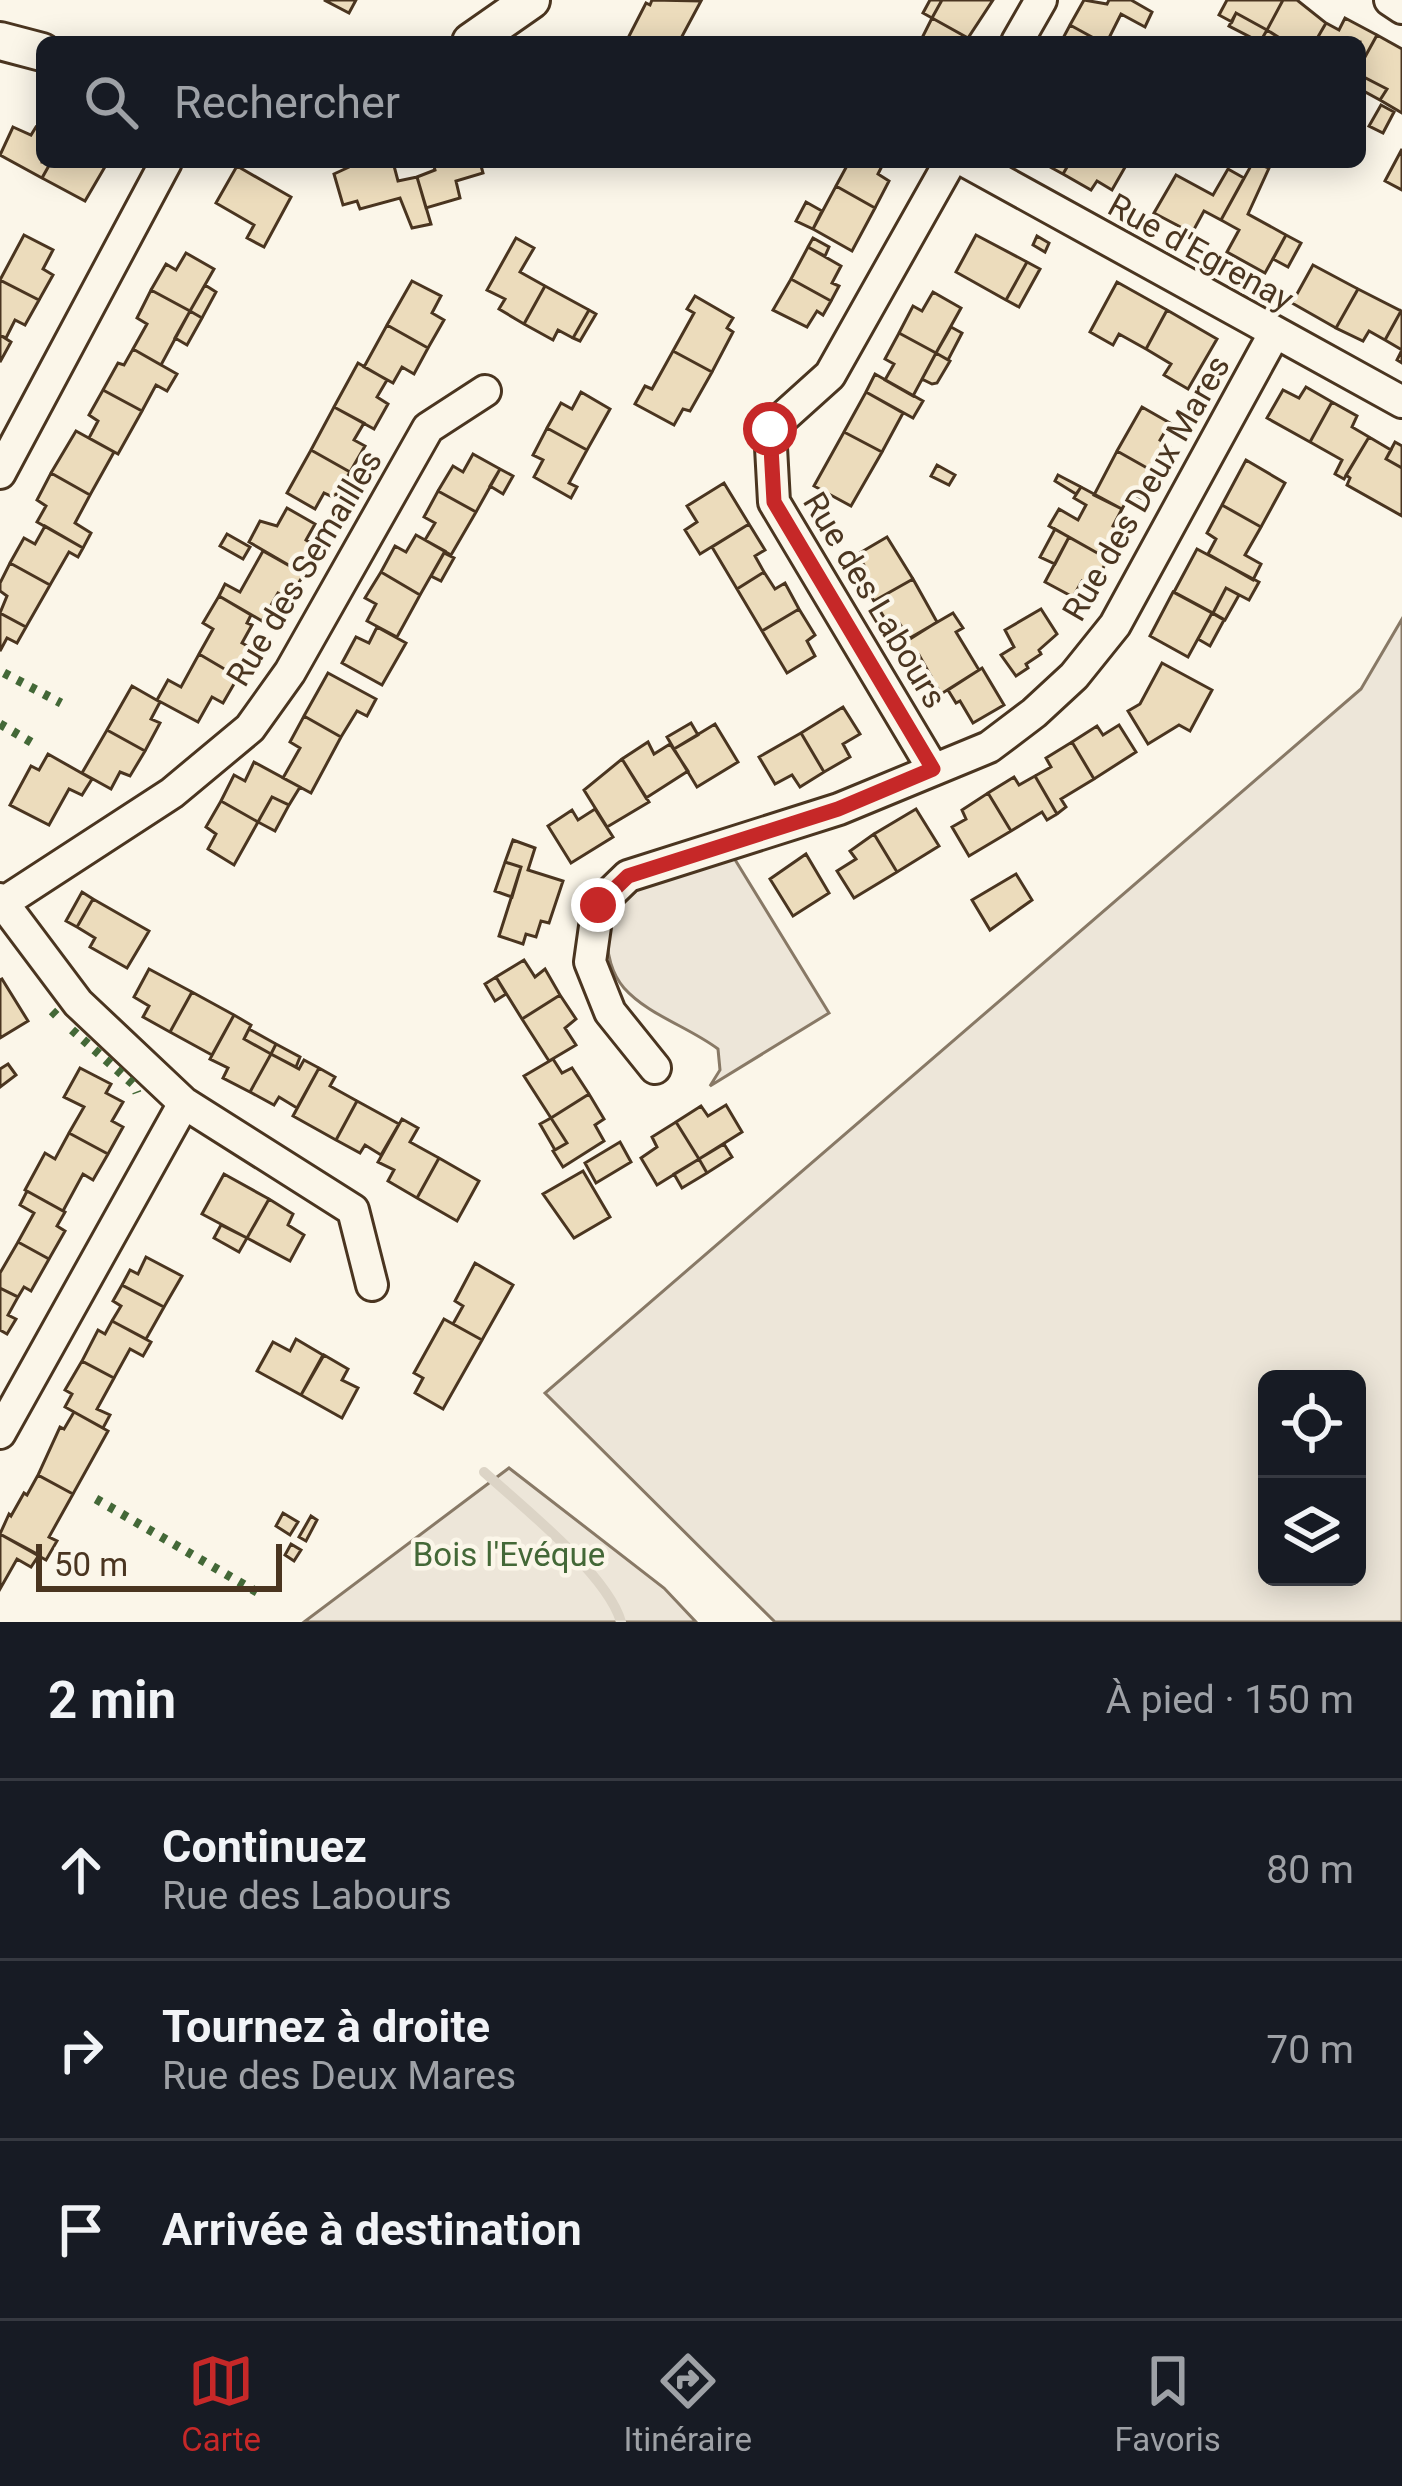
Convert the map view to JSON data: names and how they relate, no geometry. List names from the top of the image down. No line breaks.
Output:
{"streets":{"street":["Rue d'Egrenay","Rue des Deux Mares","Rue des Semailles","Rue des Labours"]},"crossings":[["Rue d'Egrenay","Rue des Deux Mares"],["Rue des Deux Mares","Rue des Labours"]],"parks":["Bois l'Evéque"],"scale_bar":"50 m","page":{"search":"Rechercher","scale":"50 m","heading":["2 min","À pied · 150 m"],"list":[["Continuez","Rue des Labours","80 m"],["Tournez à droite","Rue des Deux Mares","70 m"],"Arrivée à destination"],"nav":["Carte","Itinéraire","Favoris"]}}
